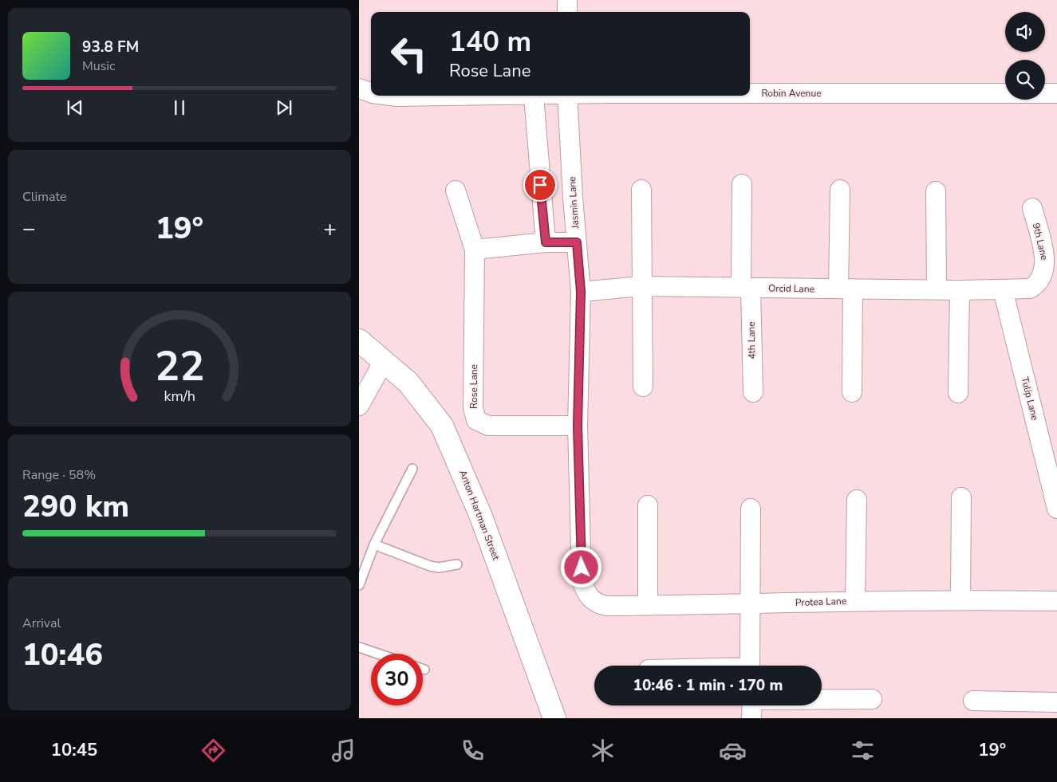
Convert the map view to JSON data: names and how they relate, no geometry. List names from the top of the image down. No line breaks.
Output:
{"streets":{"street":["Robin Avenue","Jasmin Lane","9th Lane","Orcid Lane","4th Lane","Rose Lane","Tulip Lane","Anton Hartman Street","Protea Lane"]},"crossings":[["Jasmin Lane","Orcid Lane"],["Jasmin Lane","Rose Lane"],["Jasmin Lane","Protea Lane"],["9th Lane","Orcid Lane"],["9th Lane","Tulip Lane"],["Orcid Lane","4th Lane"],["Orcid Lane","Tulip Lane"]],"page":{"turn":["140 m","Rose Lane"],"song":["93.8 FM","Music"],"tile":["Climate",["Range · 58%","290 km"],["Arrival","10:46"]],"heat":["−","19°","+"],"limit":"30","trip":"10:46 · 1 min · 170 m","tabs":["10:45","19°"],"gauge":["22","km/h"]}}
